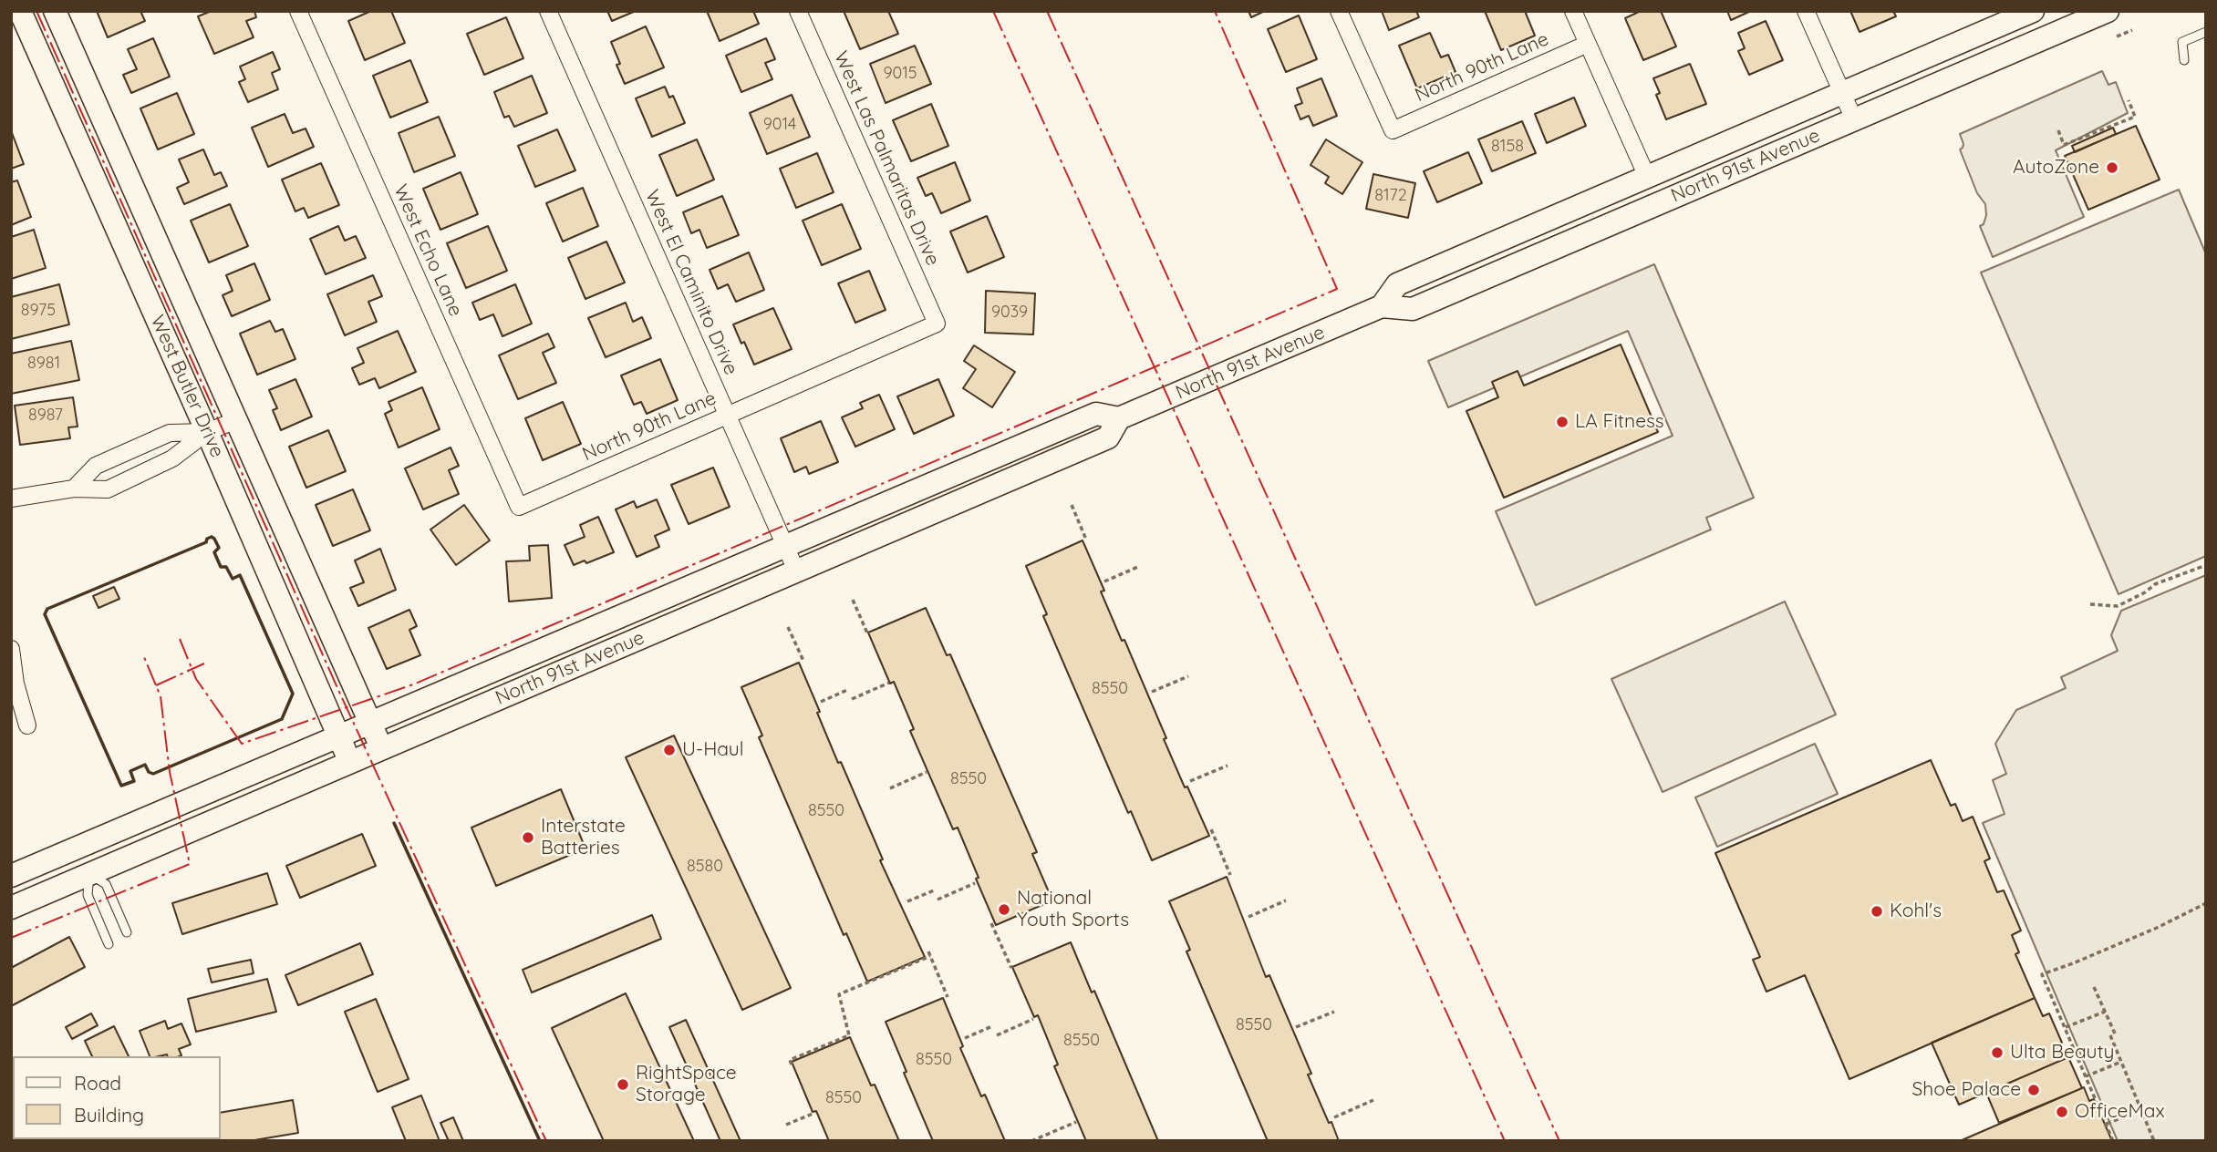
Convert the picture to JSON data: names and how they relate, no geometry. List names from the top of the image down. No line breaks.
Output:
{"streets":{"main road":["North 91st Avenue","West Butler Drive"],"street":["North 90th Lane","West Las Palmaritas Drive","West Echo Lane","West El Caminito Drive"]},"crossings":[["North 90th Lane","West Las Palmaritas Drive"],["North 90th Lane","West Echo Lane"],["North 90th Lane","West El Caminito Drive"],["North 91st Avenue","West El Caminito Drive"],["North 91st Avenue","West Butler Drive"]],"places":["AutoZone","LA Fitness","U-Haul","Interstate Batteries","National Youth Sports","Kohl's","Ulta Beauty","RightSpace Storage","Shoe Palace","OfficeMax"],"house_numbers":["9015","9014","8158","8172","8975","9039","8981","8987","8550","8550","8550","8580","8550","8550","8550","8550"],"legend":["Road","Building"]}
